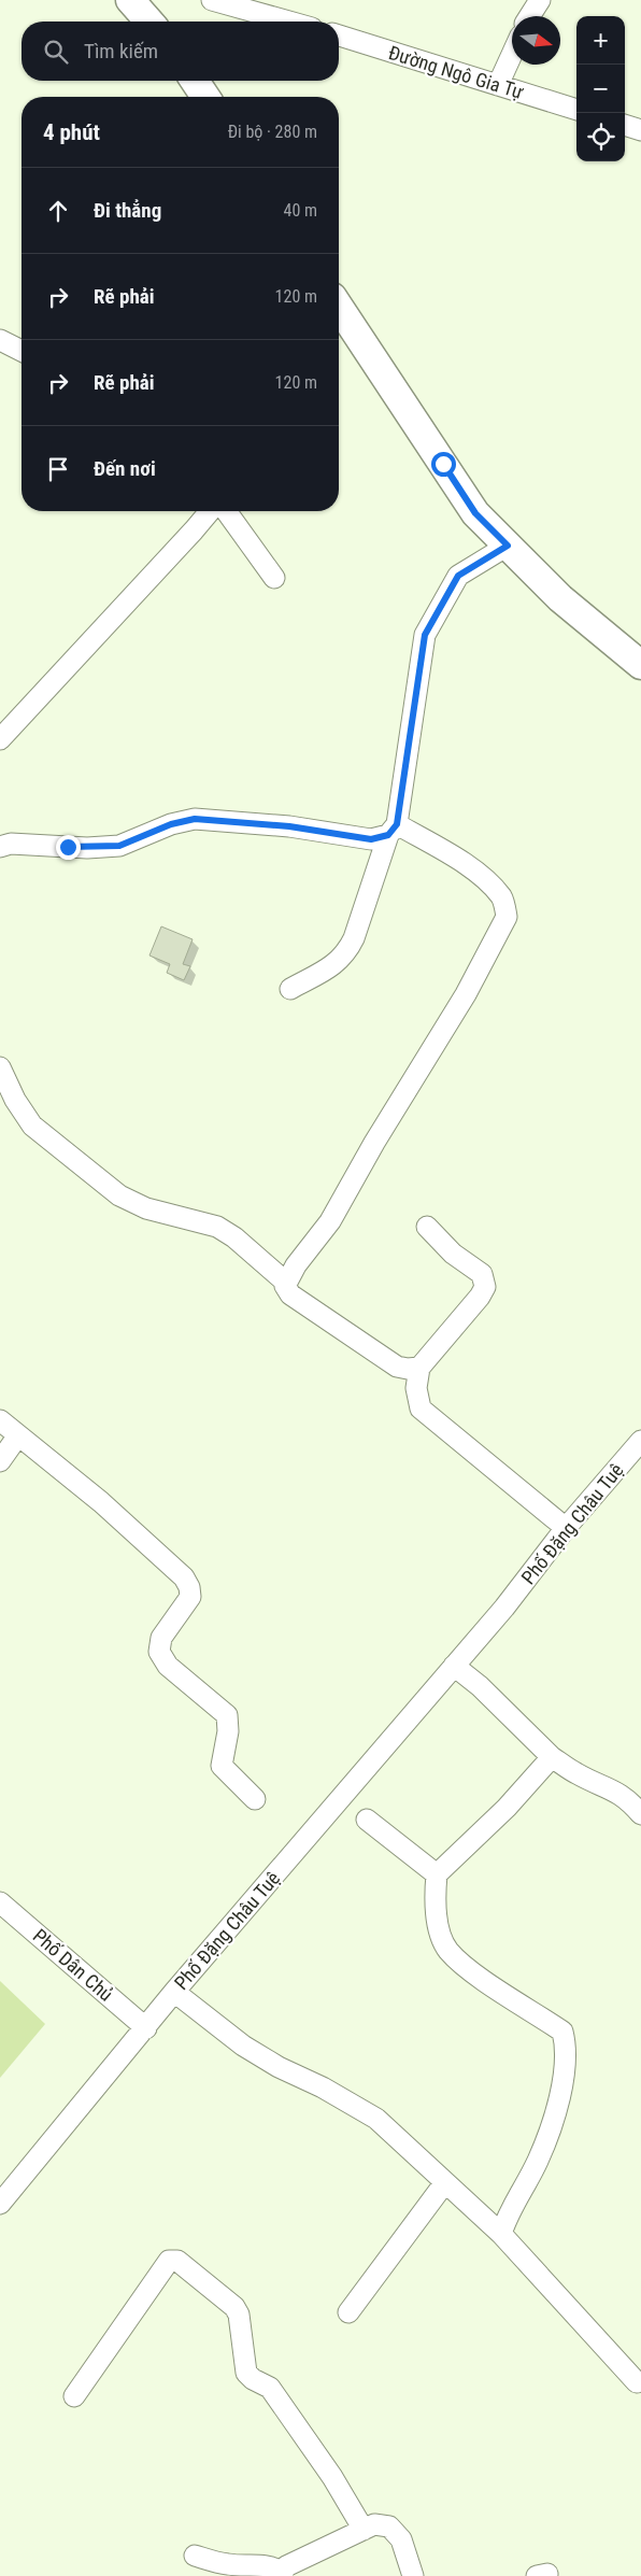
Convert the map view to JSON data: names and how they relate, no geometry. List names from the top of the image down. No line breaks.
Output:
{"streets":{"street":["Đường Ngô Gia Tự","Phố Đặng Châu Tuệ","Phố Dân Chủ"]},"crossings":[["Phố Đặng Châu Tuệ","Phố Dân Chủ"]],"north":"right","page":{"map_buttons":["+","−"],"search":"Tìm kiếm","heading":["4 phút","Đi bộ · 280 m"],"list":[["Đi thẳng","40 m"],["Rẽ phải","120 m"],["Rẽ phải","120 m"],"Đến nơi"]}}
